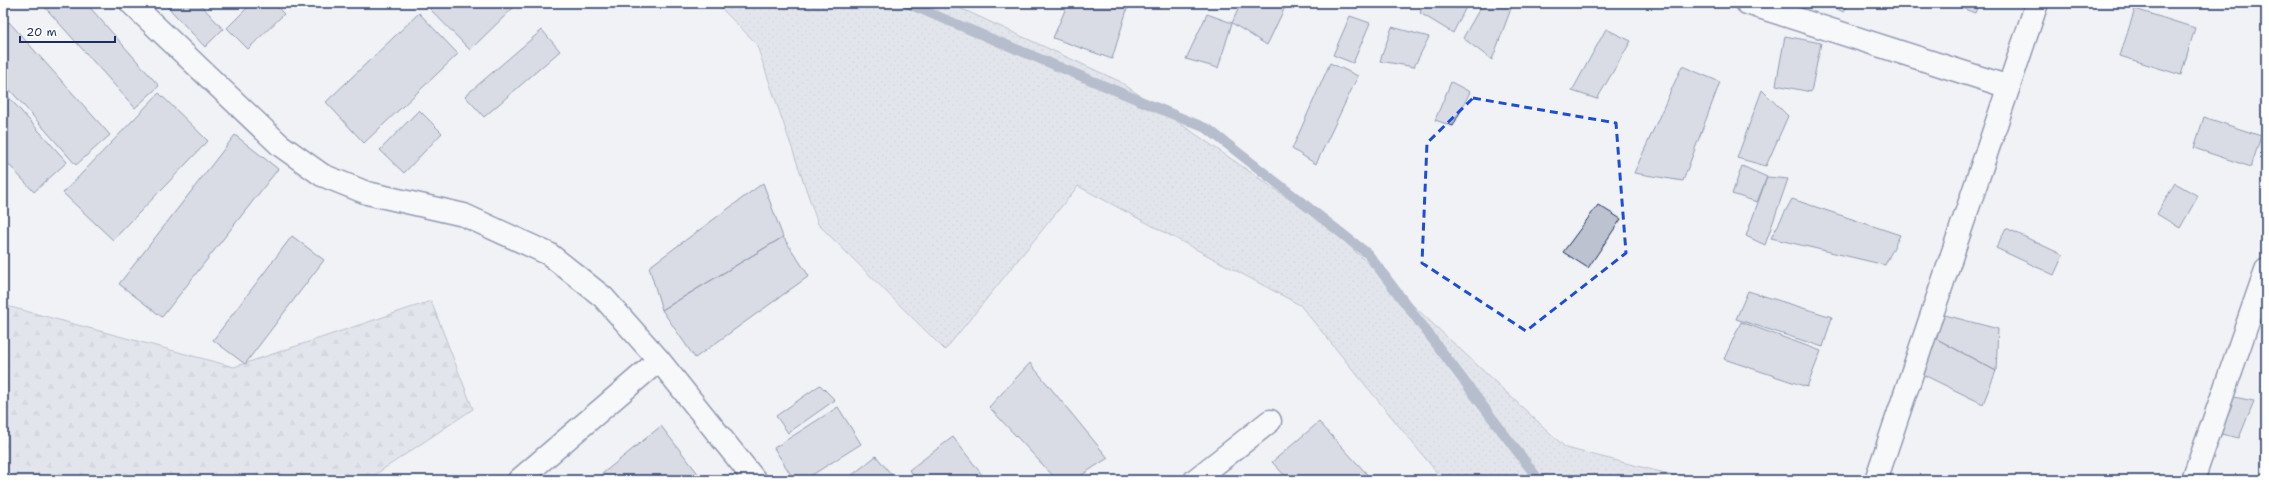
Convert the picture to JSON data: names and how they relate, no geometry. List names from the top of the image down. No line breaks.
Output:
{"scale_bar":"20 m"}
